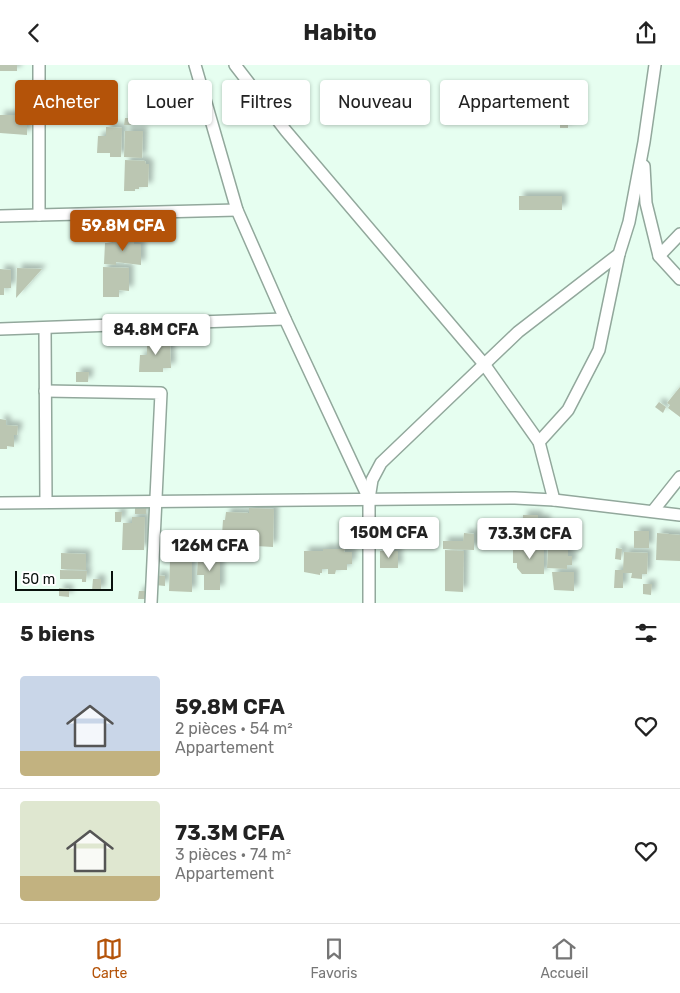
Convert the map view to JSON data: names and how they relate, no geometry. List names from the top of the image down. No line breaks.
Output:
{"scale_bar":"50 m","page":{"header":"Habito","chip":["Acheter","Louer","Filtres","Nouveau","Appartement"],"price":["59.8M CFA","84.8M CFA","150M CFA","73.3M CFA","126M CFA"],"scale":"50 m","heading":"5 biens","list":[{"name":"59.8M CFA","note":"2 pièces · 54 m² · Appartement"},{"name":"73.3M CFA","note":"3 pièces · 74 m² · Appartement"}],"tabs":["Carte","Favoris","Accueil"]}}
